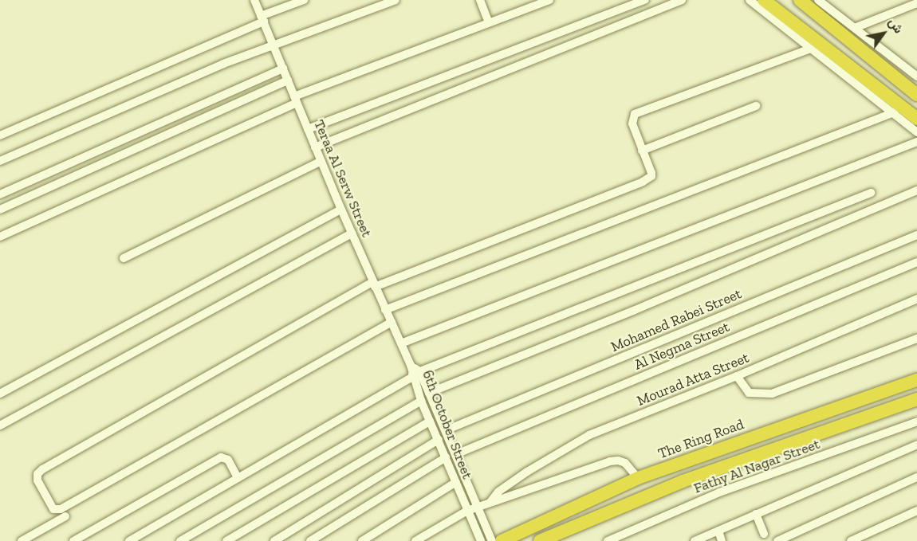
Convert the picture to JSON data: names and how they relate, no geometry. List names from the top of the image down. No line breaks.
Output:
{"streets":{"highway":["The Ring Road"],"street":["Teraa Al Serw Street","Mohamed Rabei Street","Al Negma Street","Mourad Atta Street","6th October Street","Fathy Al Nagar Street"]},"crossings":[["Teraa Al Serw Street","6th October Street"],["Mohamed Rabei Street","6th October Street"],["Al Negma Street","6th October Street"]],"north":"top right"}
